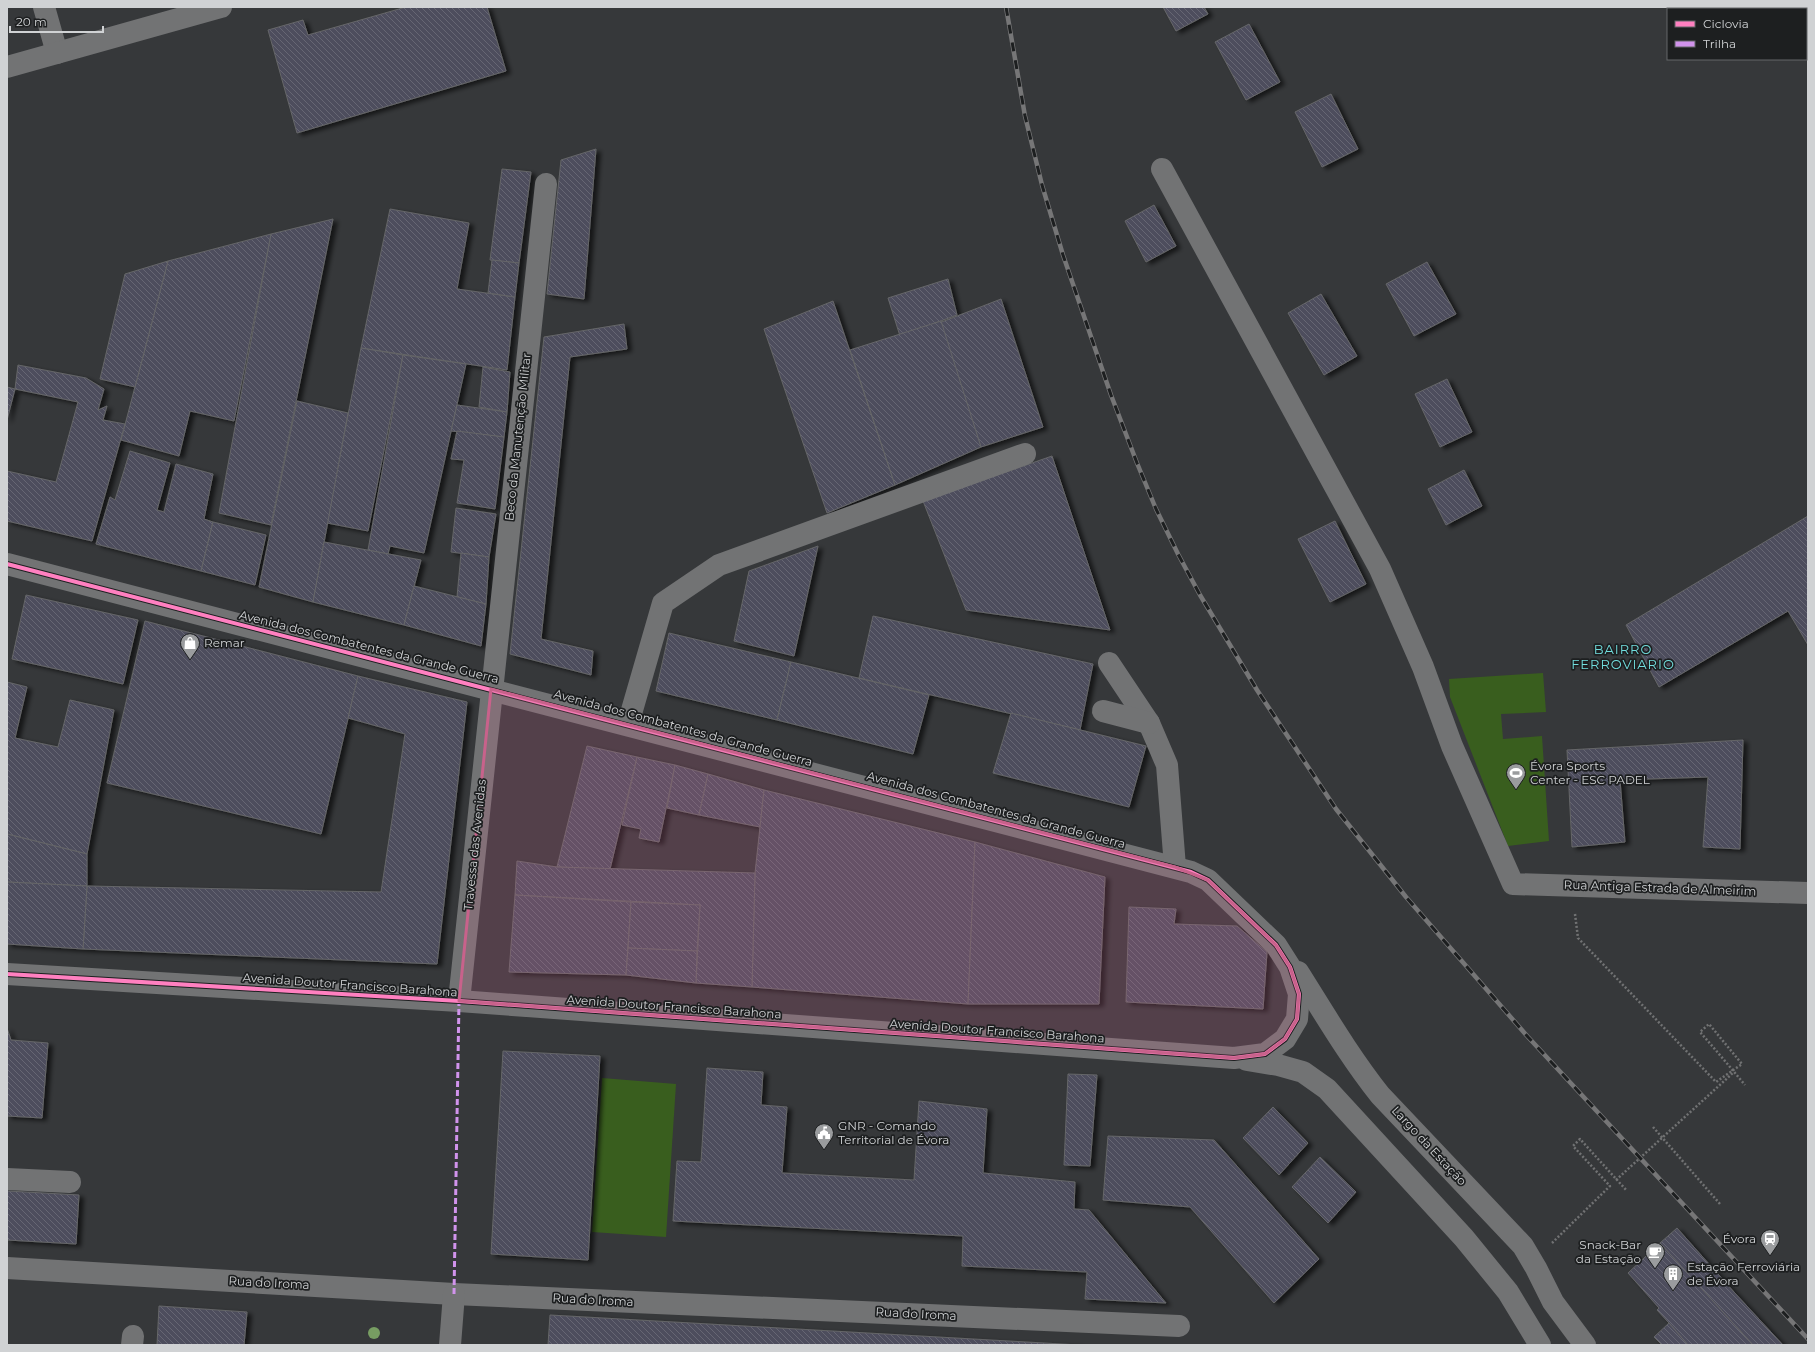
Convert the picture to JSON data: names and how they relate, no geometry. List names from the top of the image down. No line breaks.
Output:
{"streets":{"street":["Beco da Manutenção Militar","Avenida dos Combatentes da Grande Guerra","Travessa das Avenidas","Rua Antiga Estrada de Almeirim","Avenida Doutor Francisco Barahona","Largo da Estação","Rua do Iroma"]},"crossings":[["Beco da Manutenção Militar","Avenida dos Combatentes da Grande Guerra"],["Beco da Manutenção Militar","Travessa das Avenidas"],["Avenida dos Combatentes da Grande Guerra","Travessa das Avenidas"],["Avenida dos Combatentes da Grande Guerra","Avenida Doutor Francisco Barahona"],["Avenida dos Combatentes da Grande Guerra","Largo da Estação"],["Travessa das Avenidas","Avenida Doutor Francisco Barahona"]],"districts":["BAIRRO FERROVIARIO"],"places":{"shop":["Remar"],"sports":["Évora Sports Center - ESC PADEL"],"public building":["GNR - Comando Territorial de Évora"],"station":["Évora"],"cafe":["Snack-Bar da Estação"],"building":["Estação Ferroviária de Évora"]},"legend":["Ciclovia","Trilha"],"scale_bar":"20 m"}
